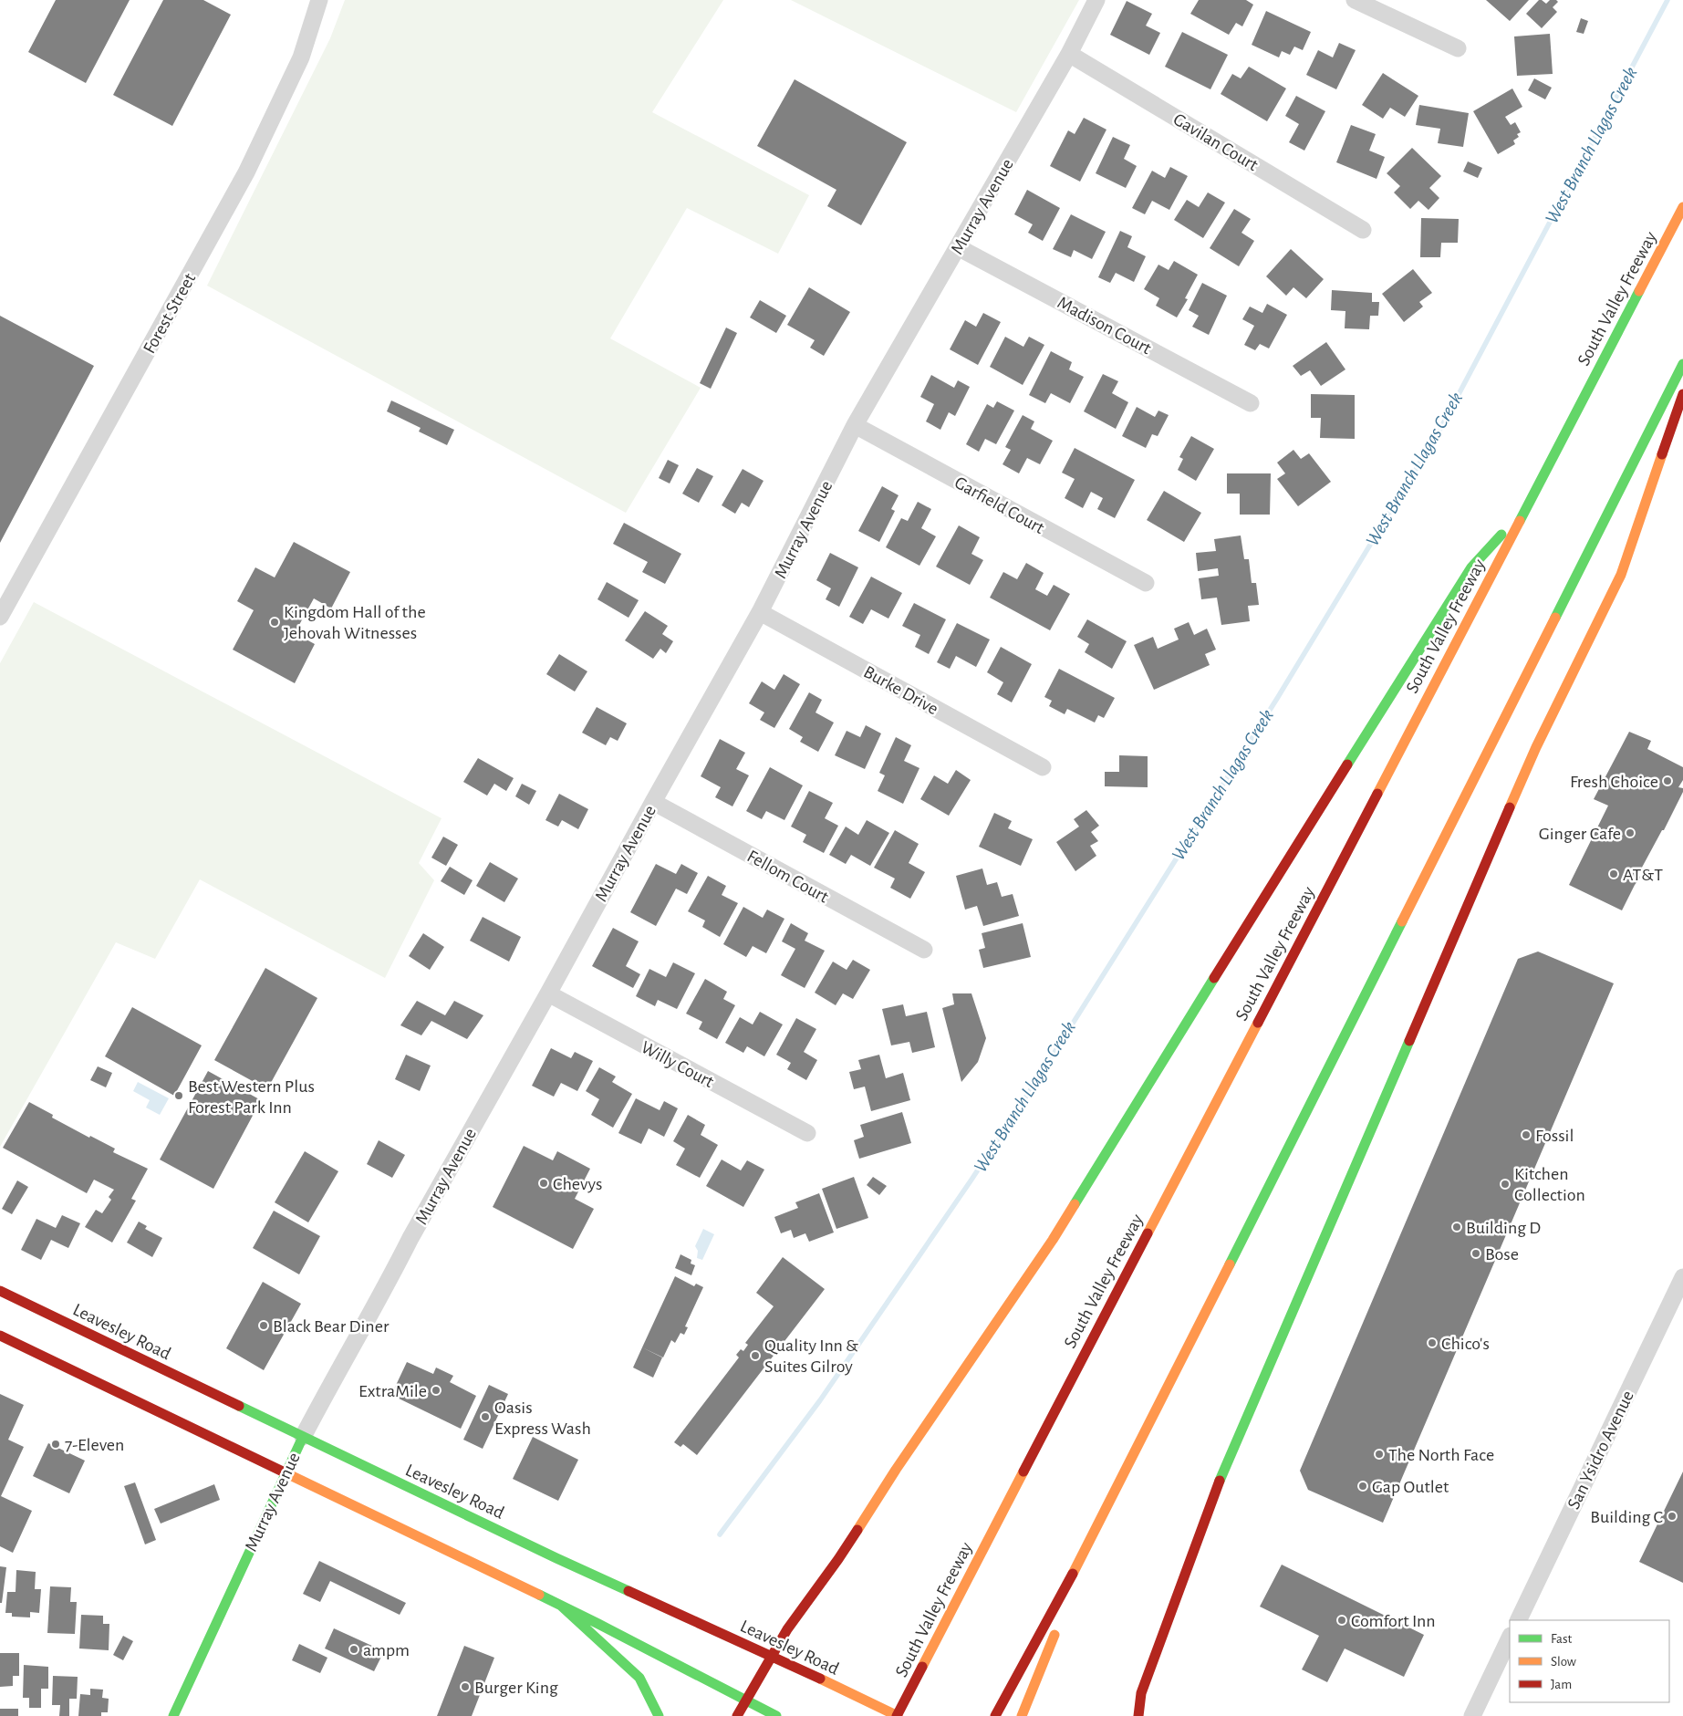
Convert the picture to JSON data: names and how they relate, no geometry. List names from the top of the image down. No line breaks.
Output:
{"streets":{"main road":["Murray Avenue","South Valley Freeway","Leavesley Road"],"street":["Gavilan Court","Forest Street","Madison Court","Garfield Court","Burke Drive","Fellom Court","Willy Court","San Ysidro Avenue"]},"crossings":[["Gavilan Court","Murray Avenue"],["Murray Avenue","Madison Court"],["Murray Avenue","Garfield Court"],["Murray Avenue","Burke Drive"],["Murray Avenue","Fellom Court"],["Murray Avenue","Willy Court"],["Murray Avenue","Leavesley Road"],["South Valley Freeway","Leavesley Road"]],"water":["West Branch Llagas Creek"],"places":["Kingdom Hall of the Jehovah Witnesses","Fresh Choice","Ginger Cafe","AT&T","Best Western Plus Forest Park Inn","Fossil","Chevys","Kitchen Collection","Building D","Bose","Black Bear Diner","Chico's","Quality Inn & Suites Gilroy","ExtraMile","Oasis Express Wash","7-Eleven","The North Face","Gap Outlet","Building C","Comfort Inn","ampm","Burger King"],"legend":["Fast","Slow","Jam"]}
